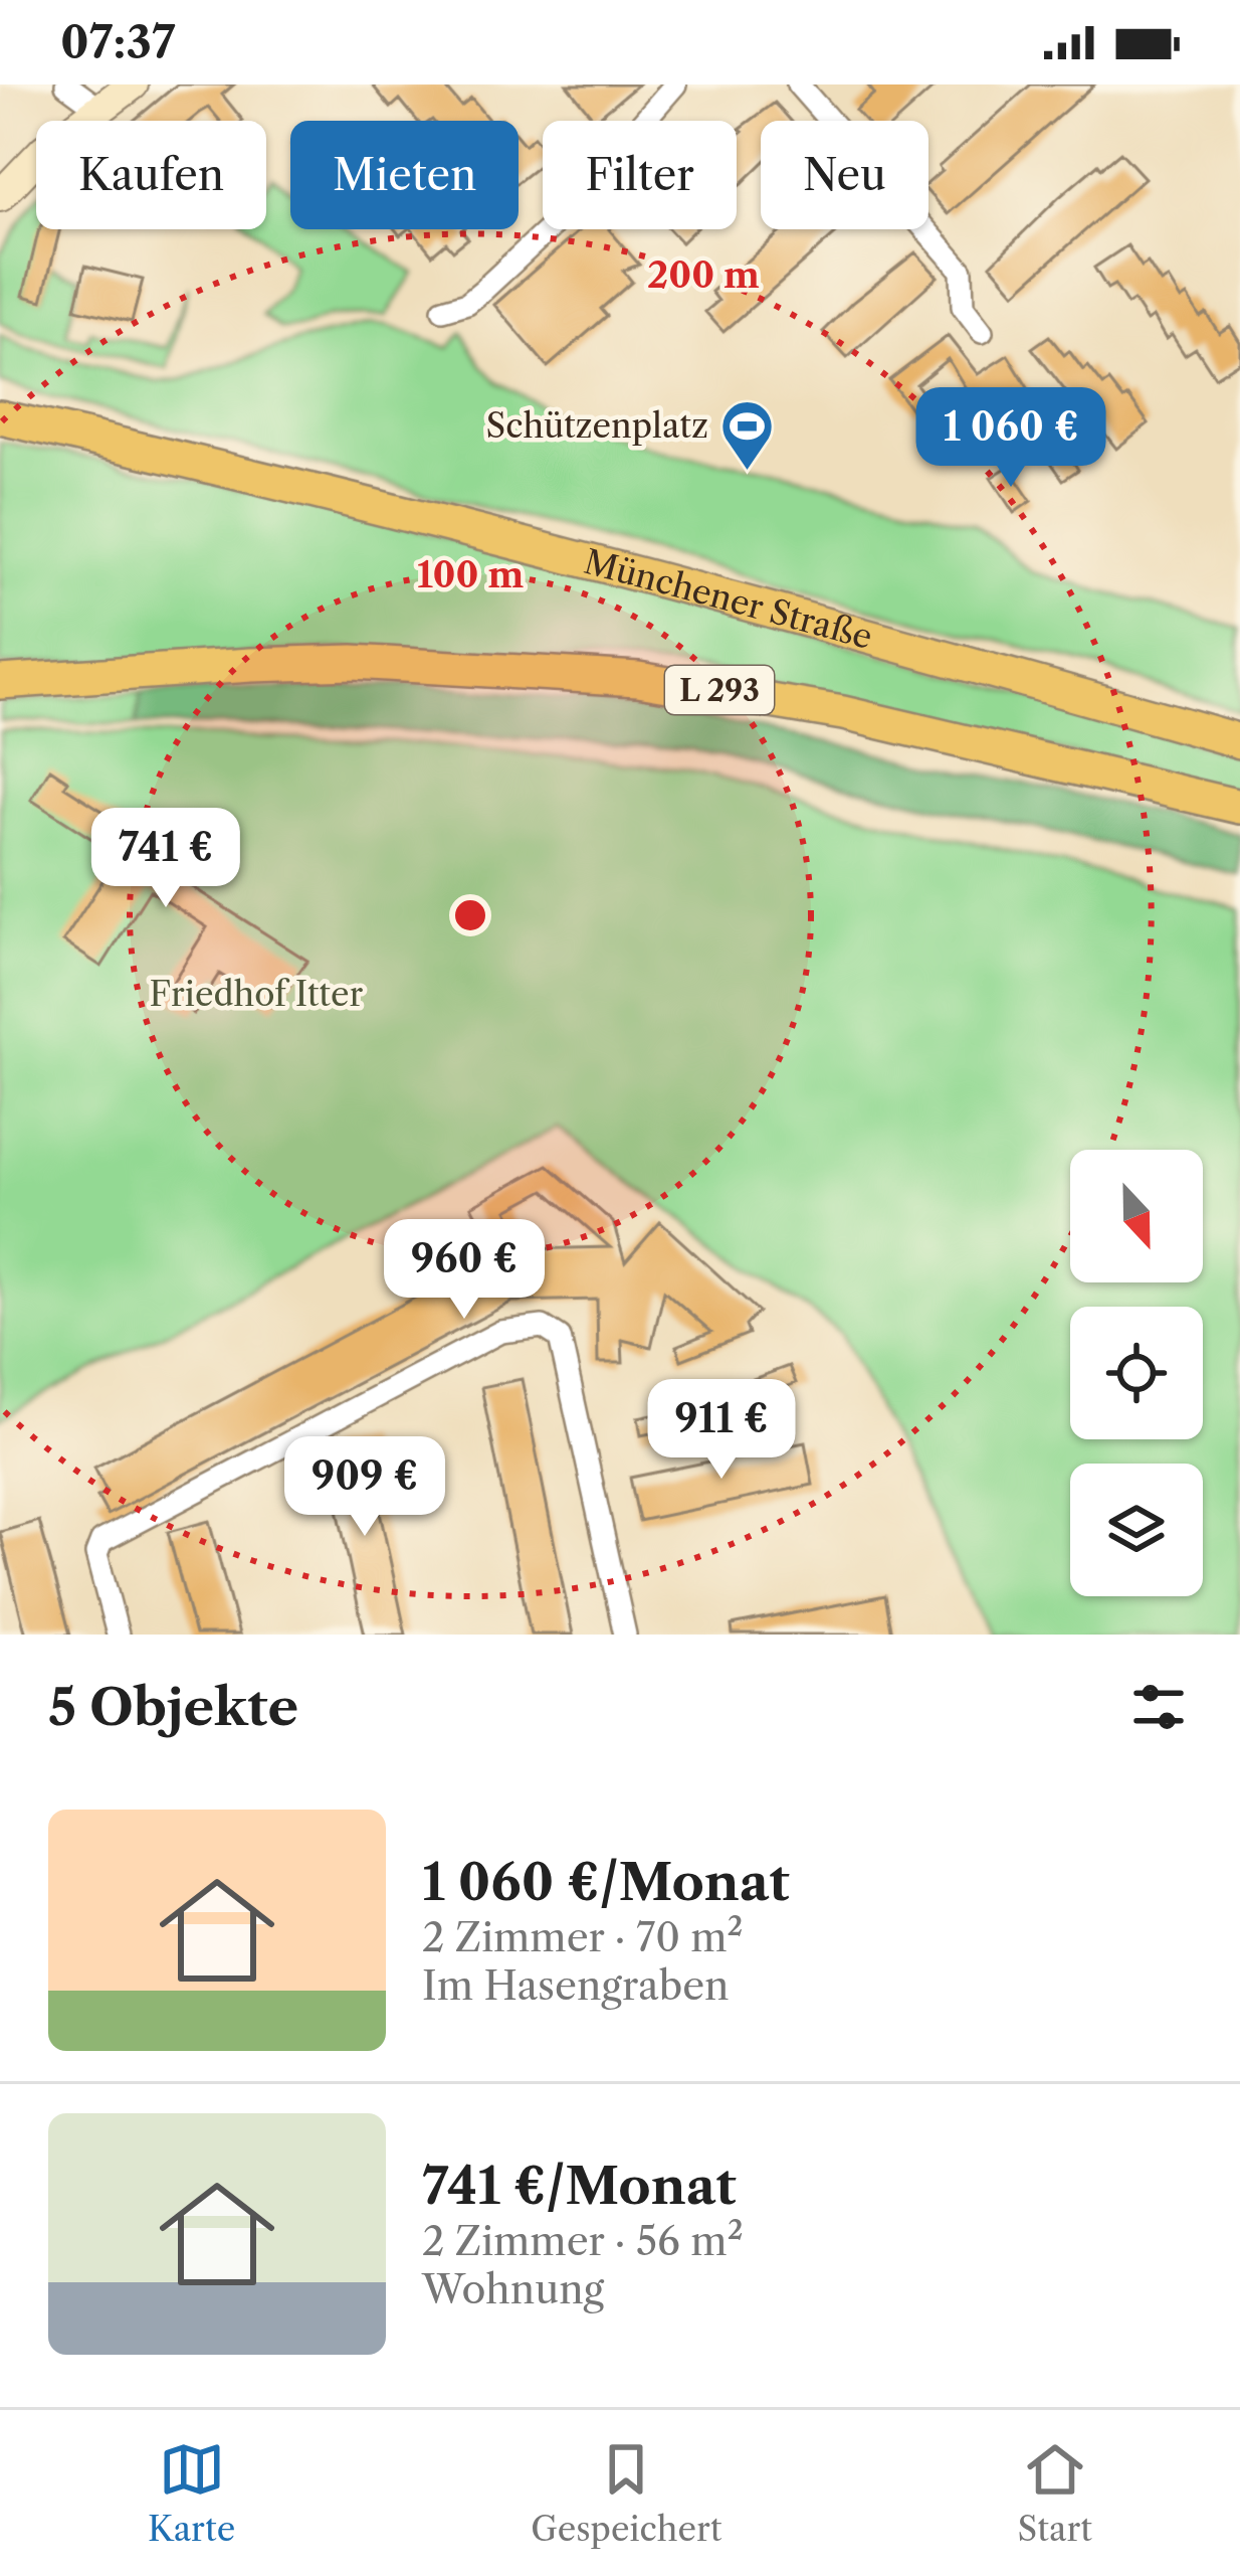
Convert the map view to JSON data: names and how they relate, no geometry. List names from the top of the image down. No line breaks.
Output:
{"streets":{"main road":["Münchener Straße","L 293"]},"parks":["Friedhof Itter"],"places":{"sports":["Schützenplatz"]},"north":"bottom","page":{"status":"07:37","chip":["Kaufen","Mieten","Filter","Neu"],"price":["1 060 €","741 €","960 €","911 €","909 €"],"heading":"5 Objekte","list":[{"name":"1 060 €/Monat","note":"2 Zimmer · 70 m² · Im Hasengraben"},{"name":"741 €/Monat","note":"2 Zimmer · 56 m² · Wohnung"}],"tabs":["Karte","Gespeichert","Start"]},"rings":["200 m","100 m"]}
